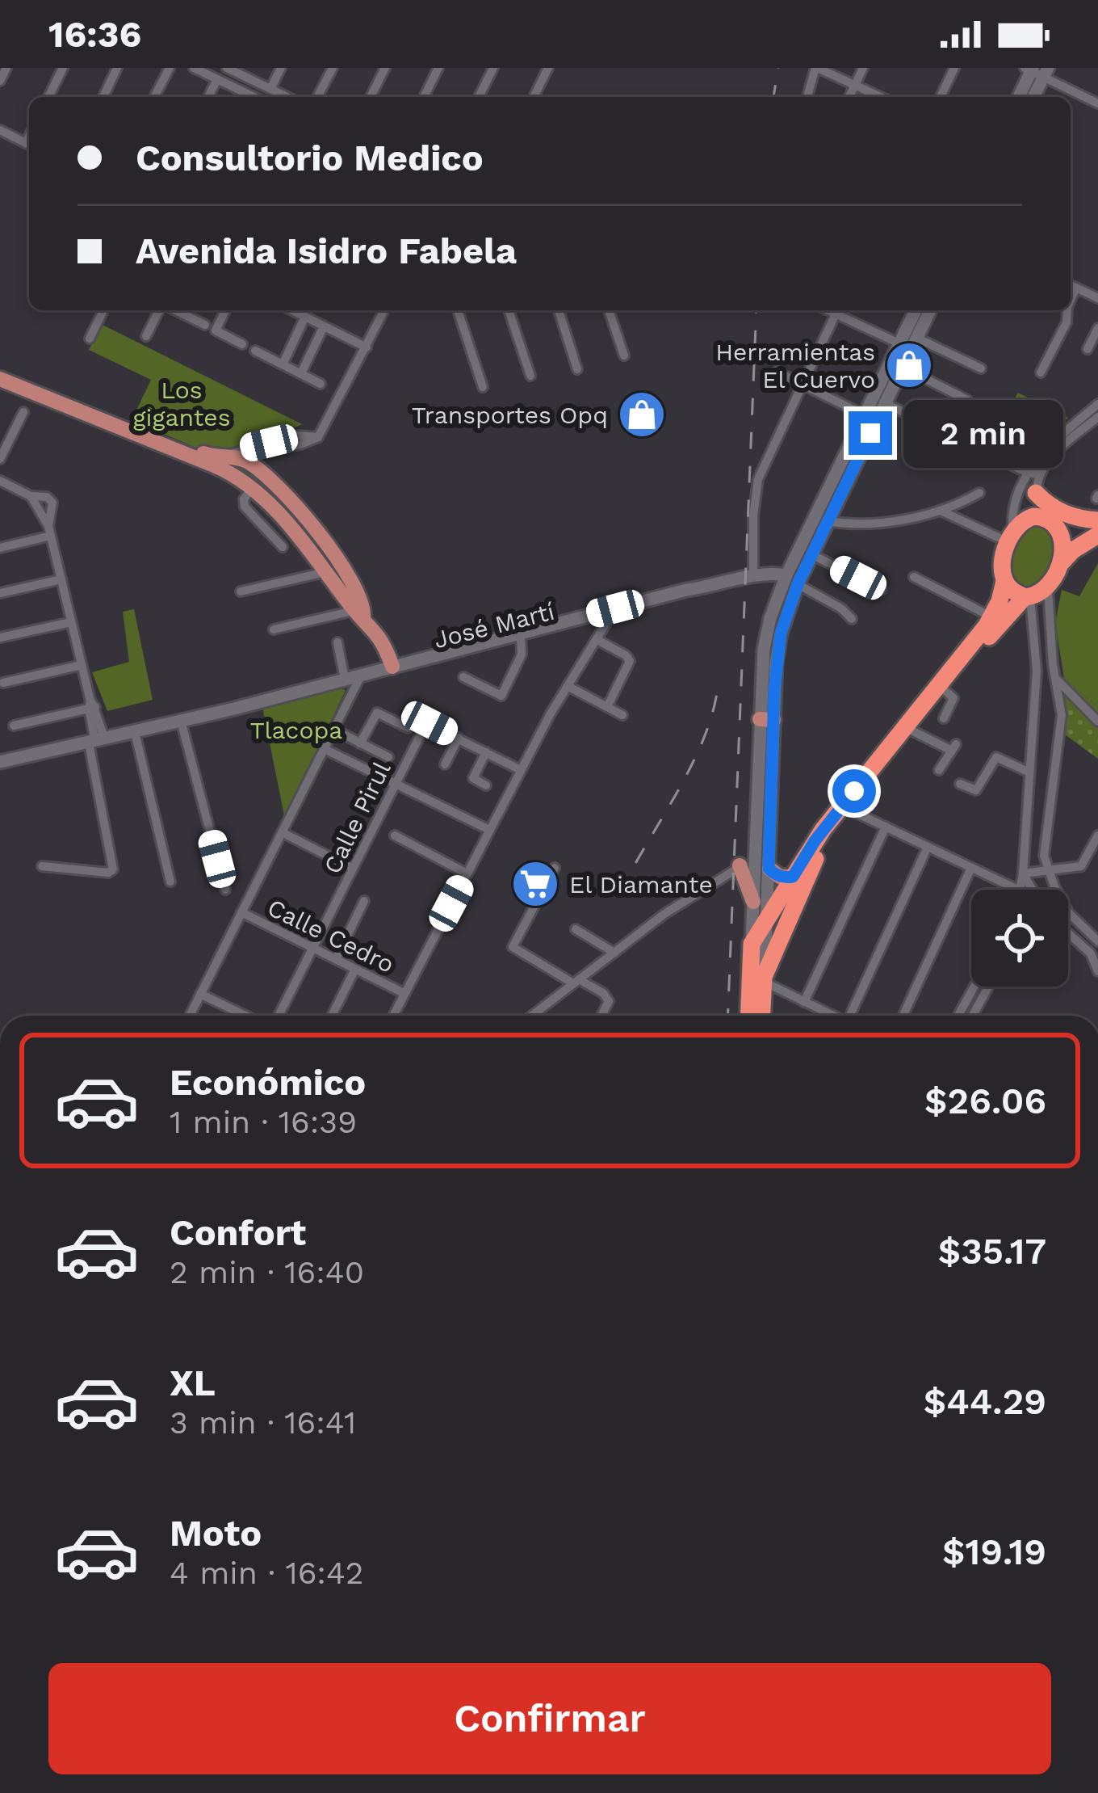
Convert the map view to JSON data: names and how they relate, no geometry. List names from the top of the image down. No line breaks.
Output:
{"streets":{"main road":["José Martí"],"street":["Calle Pirul","Calle Cedro"]},"crossings":[["Calle Pirul","Calle Cedro"]],"parks":["Los gigantes","Tlacopa"],"places":{"shop":["Herramientas El Cuervo","Transportes Opq"],"supermarket":["El Diamante"]},"page":{"status":"16:36","banner":["Consultorio Medico","Avenida Isidro Fabela"],"bubble":"2 min","list":[{"name":"Económico","note":"1 min · 16:39","value":"$26.06"},{"name":"Confort","note":"2 min · 16:40","value":"$35.17"},{"name":"XL","note":"3 min · 16:41","value":"$44.29"},{"name":"Moto","note":"4 min · 16:42","value":"$19.19"}],"buttons":"Confirmar"}}
